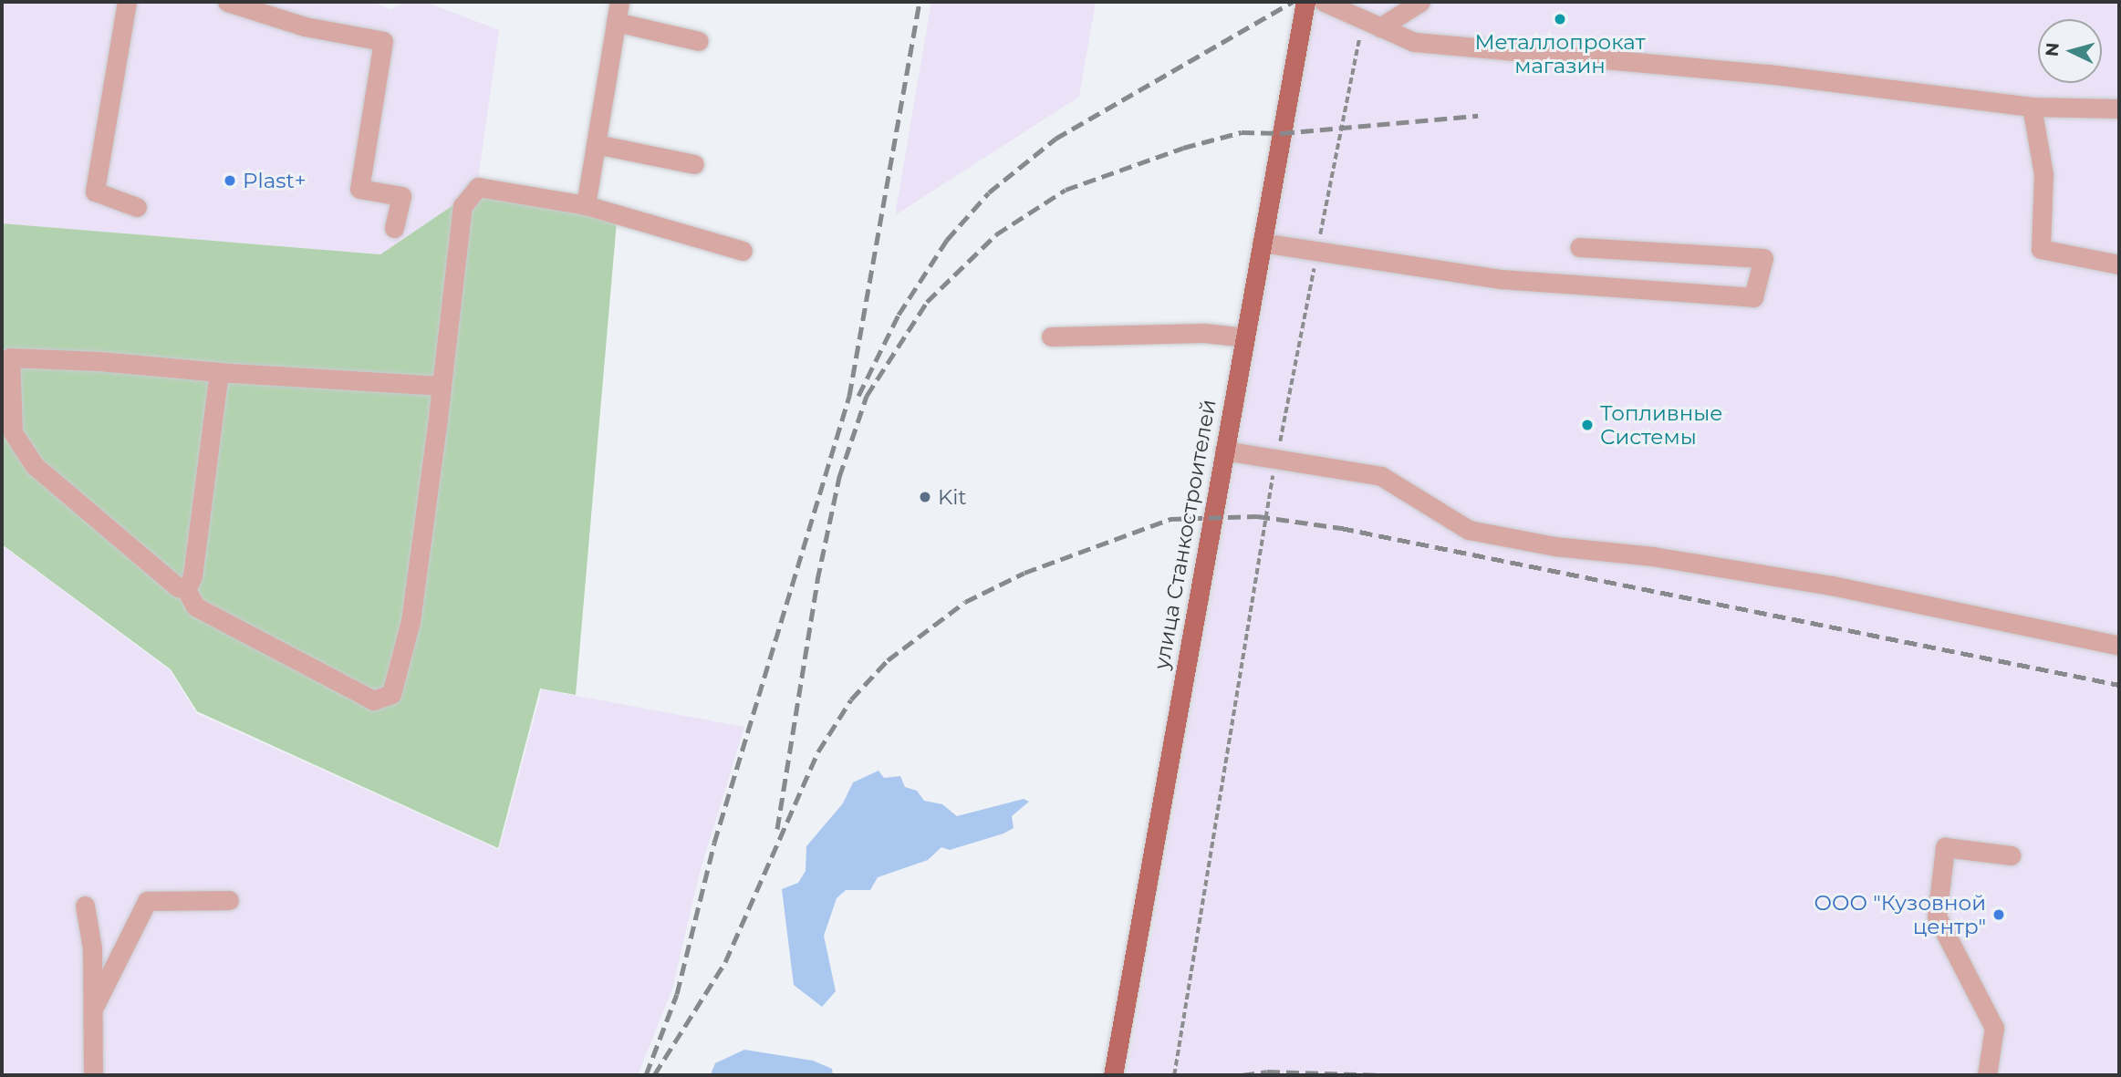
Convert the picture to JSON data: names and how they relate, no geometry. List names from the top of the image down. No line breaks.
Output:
{"streets":{"main road":["улица Станкостроителей"]},"places":["Металлопрокат магазин","Plast+","Топливные Системы","Kit","ООО \"Кузовной центр\""],"north":"left"}
